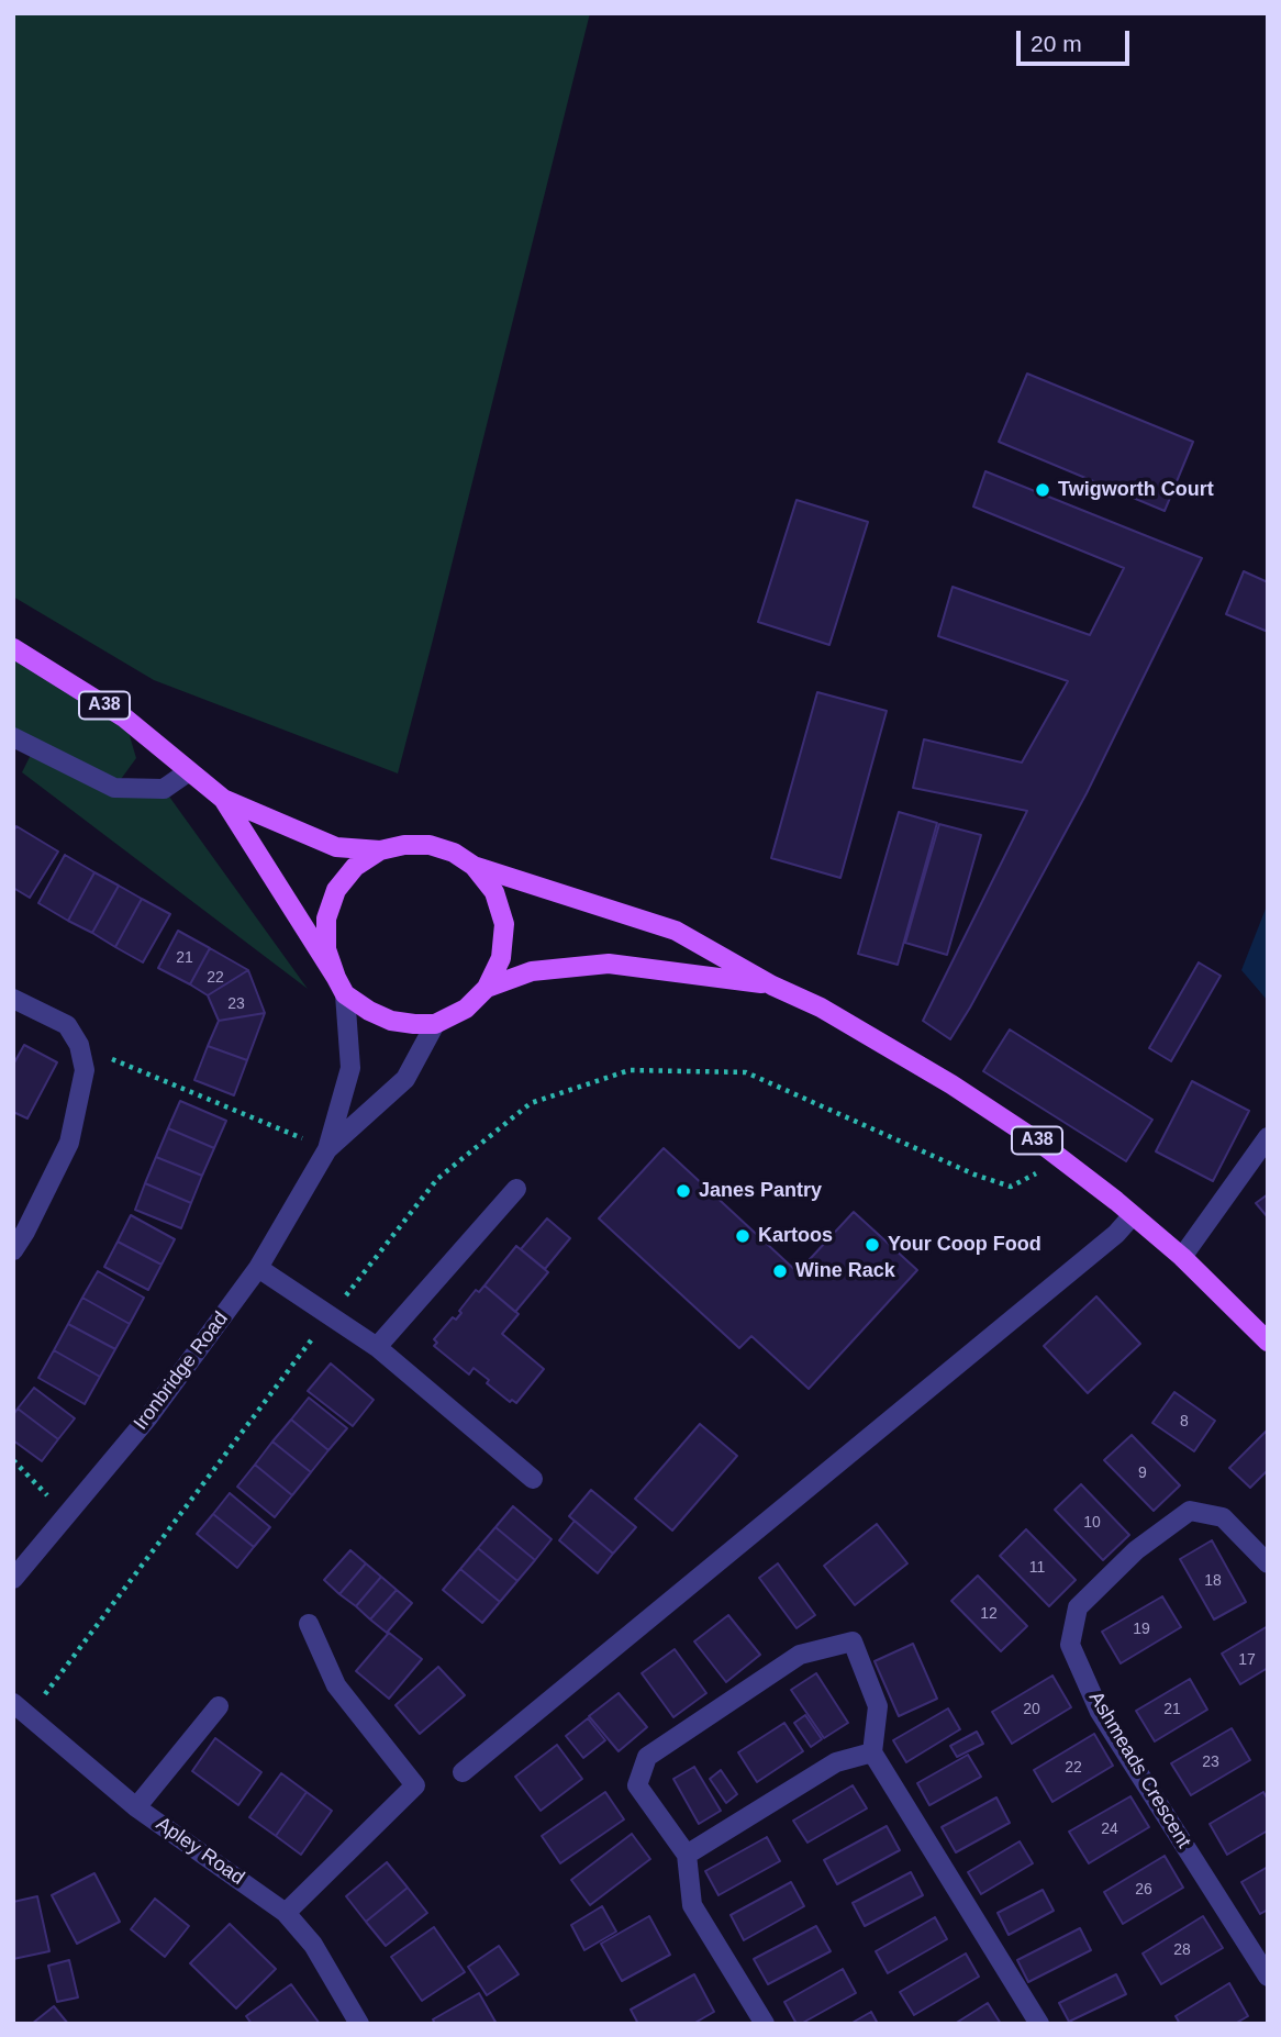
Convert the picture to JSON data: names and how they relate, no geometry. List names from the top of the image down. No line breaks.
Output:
{"streets":{"main road":["A38"],"street":["Ironbridge Road","Ashmeads Crescent","Apley Road"]},"crossings":[["A38","Ironbridge Road"]],"places":["Twigworth Court","Janes Pantry","Kartoos","Your Coop Food","Wine Rack"],"house_numbers":["21","22","23","8","9","10","11","18","12","19","17","20","21","23","22","24","26","28"],"scale_bar":"20 m"}
